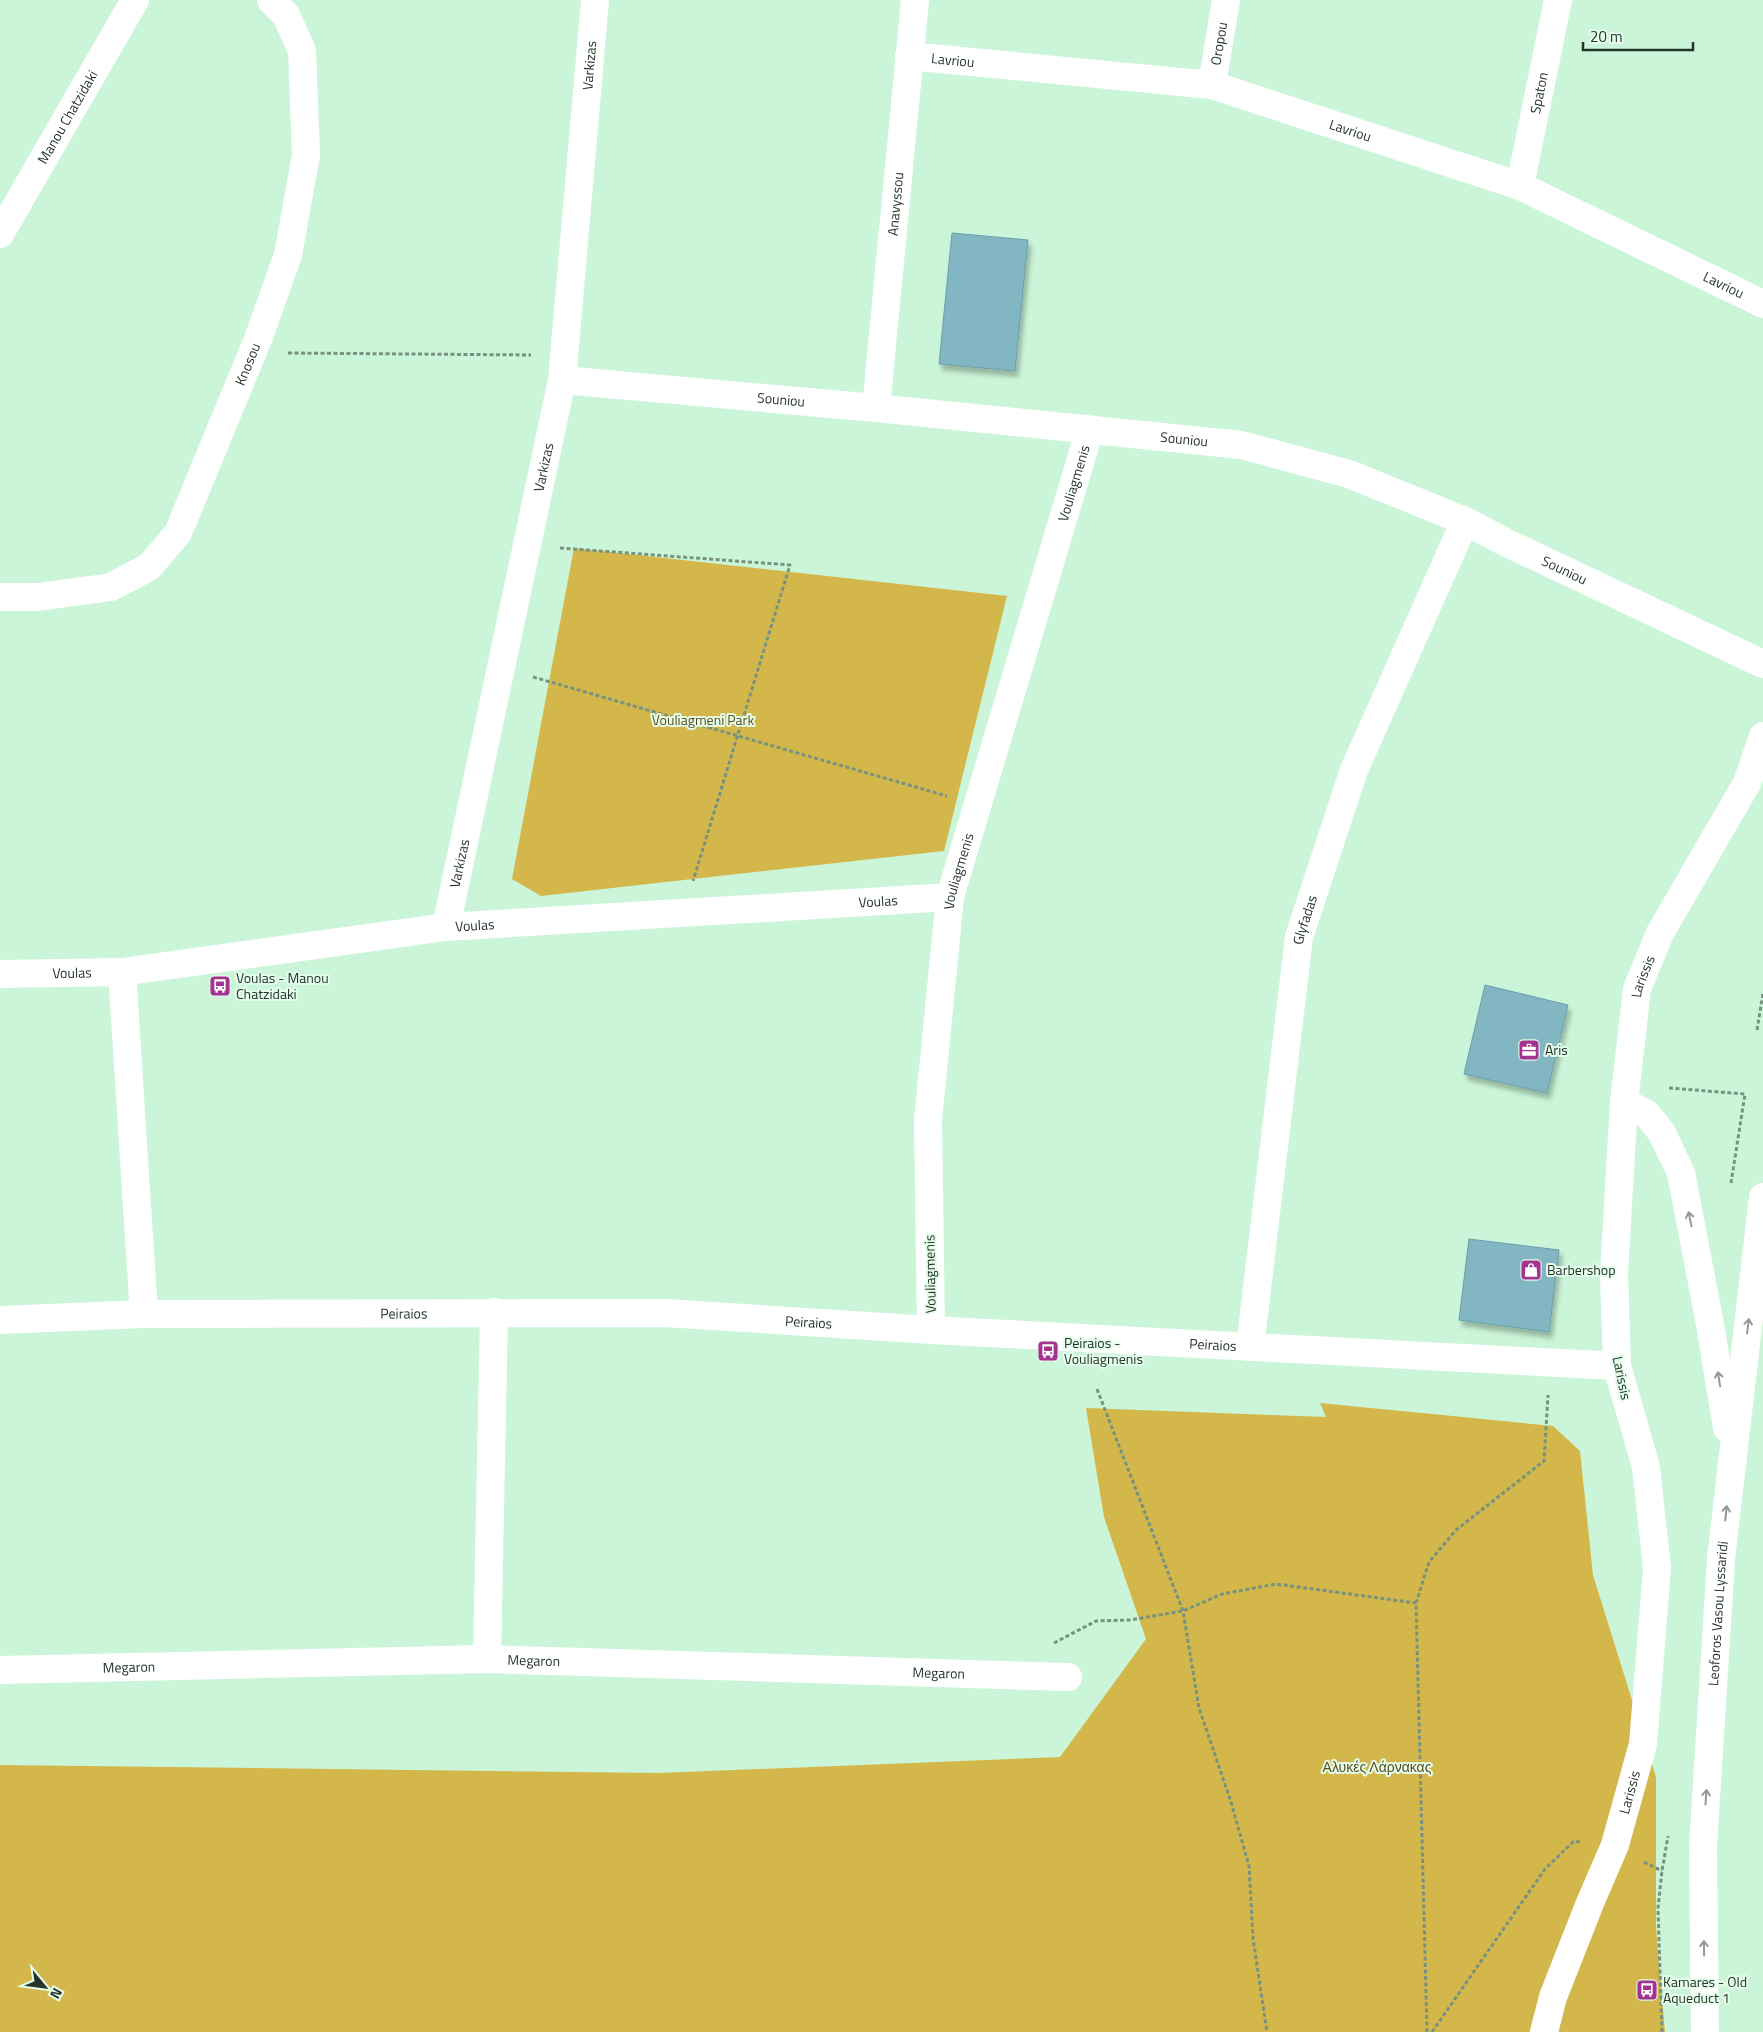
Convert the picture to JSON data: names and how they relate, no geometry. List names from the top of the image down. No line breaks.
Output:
{"streets":{"street":["Oropou","Lavriou","Varkizas","Spaton","Manou Chatzidaki","Anavyssou","Knosou","Souniou","Vouliagmenis","Voulas","Glyfadas","Larissis","Peiraios","Leoforos Vasou Lyssaridi","Megaron"]},"crossings":[["Oropou","Lavriou"],["Lavriou","Spaton"],["Lavriou","Anavyssou"],["Varkizas","Souniou"],["Varkizas","Voulas"],["Anavyssou","Souniou"],["Souniou","Vouliagmenis"],["Souniou","Glyfadas"],["Vouliagmenis","Voulas"],["Vouliagmenis","Peiraios"],["Glyfadas","Peiraios"],["Larissis","Peiraios"]],"parks":["Vouliagmeni Park","Αλυκές Λάρνακας"],"places":{"bus stop":["Voulas - Manou Chatzidaki","Peiraios - Vouliagmenis","Kamares - Old Aqueduct 1"],"office":["Aris"],"shop":["Barbershop"]},"scale_bar":"20 m","north":"bottom right"}
